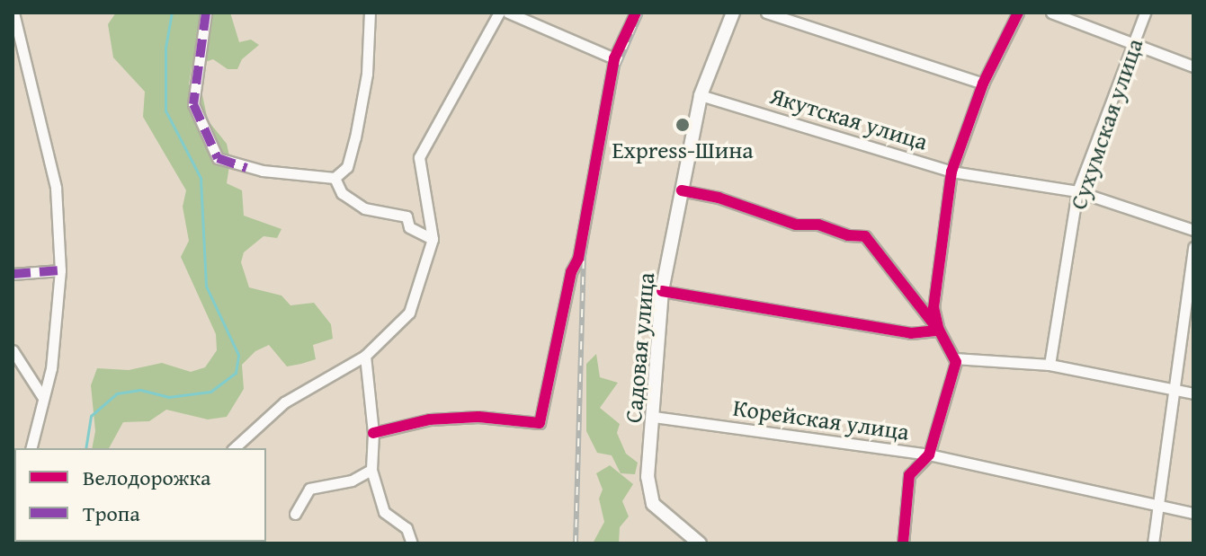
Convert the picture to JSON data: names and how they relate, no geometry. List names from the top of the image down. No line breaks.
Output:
{"streets":{"street":["Якутская улица","Сухумская улица","Садовая улица","Корейская улица"]},"crossings":[["Якутская улица","Сухумская улица"],["Якутская улица","Садовая улица"],["Садовая улица","Корейская улица"]],"places":["Express-Шина"],"legend":["Велодорожка","Тропа"]}
